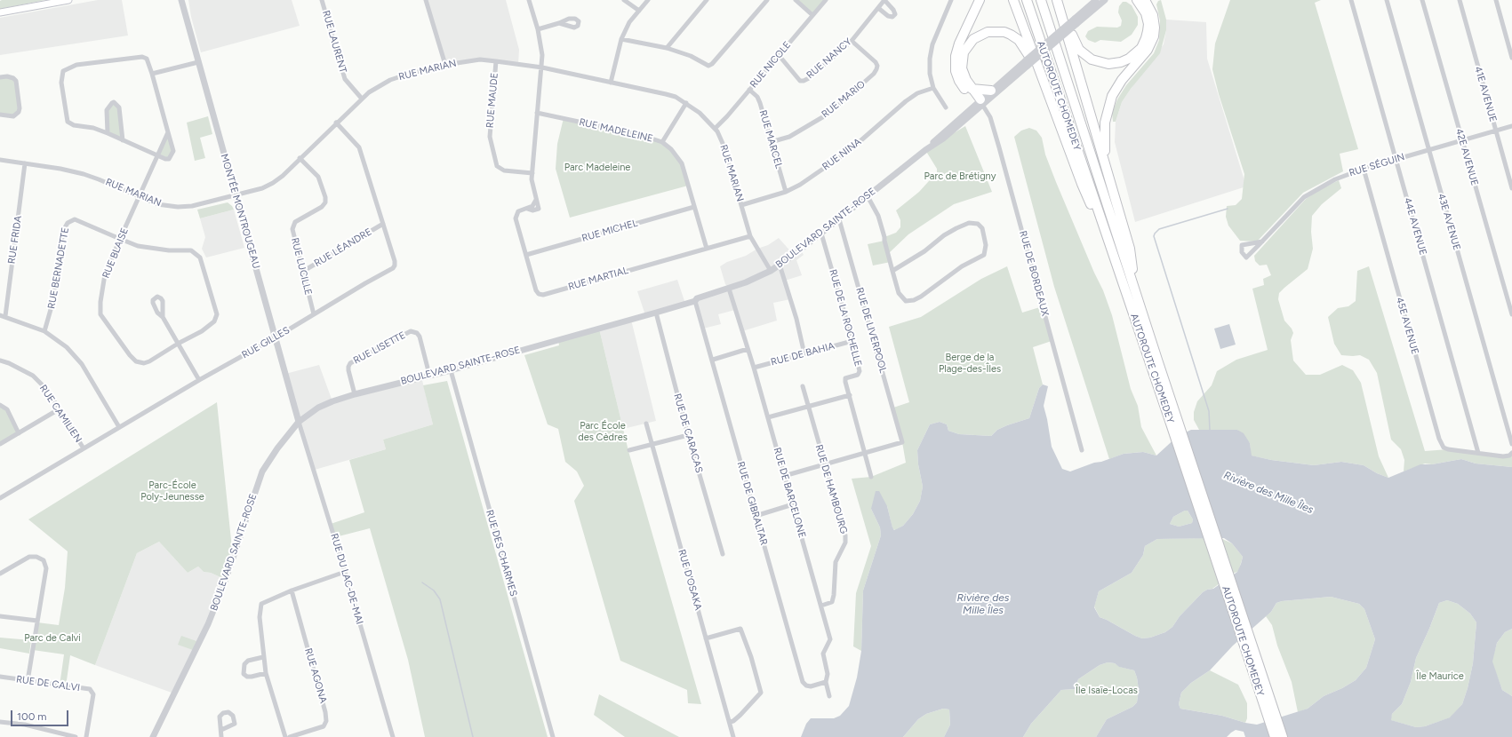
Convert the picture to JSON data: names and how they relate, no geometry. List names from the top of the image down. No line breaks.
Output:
{"streets":{"highway":["AUTOROUTE CHOMEDEY"],"street":["RUE LAURENT","RUE NANCY","RUE NICOLE","RUE MARIAN","41E AVENUE","RUE MARIO","RUE MAUDE","RUE MADELEINE","RUE MARCEL","RUE NINA","42E AVENUE","RUE SÉGUIN","MONTÉE MONTROUGEAU","43E AVENUE","44E AVENUE","BOULEVARD SAINTE-ROSE","RUE MICHEL","RUE FRIDA","RUE LÉANDRE","RUE BLAISE","RUE LUCILLE","RUE BERNADETTE","RUE DE BORDEAUX","RUE MARTIAL","RUE DE LA ROCHELLE","45E AVENUE","RUE DE LIVERPOOL","RUE GILLES","RUE LISETTE","RUE DE BAHIA","RUE CAMILIEN","RUE DE CARACAS","RUE DE HAMBOURG","RUE DE BARCELONE","RUE DE GIBRALTAR","RUE DES CHARMES","RUE DU LAC-DE-MAI","RUE D'OSAKA","RUE AGONA","RUE DE CALVI"]},"crossings":[["RUE LAURENT","RUE MARIAN"],["RUE NANCY","RUE NICOLE"],["RUE NANCY","RUE MARIO"],["RUE NICOLE","RUE MARIAN"],["RUE NICOLE","RUE MARCEL"],["RUE MARIAN","RUE MAUDE"],["RUE MARIAN","RUE NINA"],["RUE MARIAN","MONTÉE MONTROUGEAU"],["RUE MARIAN","BOULEVARD SAINTE-ROSE"],["RUE MARIAN","RUE FRIDA"],["RUE MARIAN","RUE BLAISE"],["RUE MARIAN","RUE LUCILLE"],["RUE MARIAN","RUE MARTIAL"],["RUE MARIAN","RUE GILLES"],["41E AVENUE","RUE SÉGUIN"],["RUE MARIO","RUE MARCEL"],["RUE MAUDE","RUE MARTIAL"],["RUE MADELEINE","RUE MICHEL"],["RUE MADELEINE","RUE MARTIAL"],["RUE MARCEL","RUE NINA"],["42E AVENUE","RUE SÉGUIN"],["RUE SÉGUIN","43E AVENUE"],["RUE SÉGUIN","44E AVENUE"],["RUE SÉGUIN","45E AVENUE"],["MONTÉE MONTROUGEAU","BOULEVARD SAINTE-ROSE"],["MONTÉE MONTROUGEAU","RUE GILLES"],["MONTÉE MONTROUGEAU","RUE DU LAC-DE-MAI"],["44E AVENUE","45E AVENUE"],["BOULEVARD SAINTE-ROSE","RUE DE BORDEAUX"],["BOULEVARD SAINTE-ROSE","RUE DE LA ROCHELLE"],["BOULEVARD SAINTE-ROSE","RUE DE LIVERPOOL"],["BOULEVARD SAINTE-ROSE","RUE LISETTE"],["BOULEVARD SAINTE-ROSE","RUE DE CARACAS"],["BOULEVARD SAINTE-ROSE","RUE DE BARCELONE"],["BOULEVARD SAINTE-ROSE","RUE DE GIBRALTAR"],["BOULEVARD SAINTE-ROSE","RUE DES CHARMES"],["BOULEVARD SAINTE-ROSE","RUE DU LAC-DE-MAI"],["RUE MICHEL","RUE MARTIAL"],["RUE LÉANDRE","RUE LUCILLE"],["RUE LÉANDRE","RUE GILLES"],["RUE BLAISE","RUE BERNADETTE"],["RUE LUCILLE","RUE GILLES"],["RUE DE LA ROCHELLE","RUE DE LIVERPOOL"],["RUE DE LA ROCHELLE","RUE DE BAHIA"],["RUE GILLES","RUE CAMILIEN"],["RUE DE BAHIA","RUE DE BARCELONE"],["RUE DE HAMBOURG","RUE DE BARCELONE"],["RUE DE BARCELONE","RUE DE GIBRALTAR"]],"water":["Rivière des Mille Îles"],"parks":["Parc Madeleine","Parc de Brétigny","Berge de la Plage-des-Îles","Parc École des Cèdres","Parc-École Poly-Jeunesse","Parc de Calvi","Île Maurice","Île Isaïe-Locas"],"scale_bar":"100 m"}
